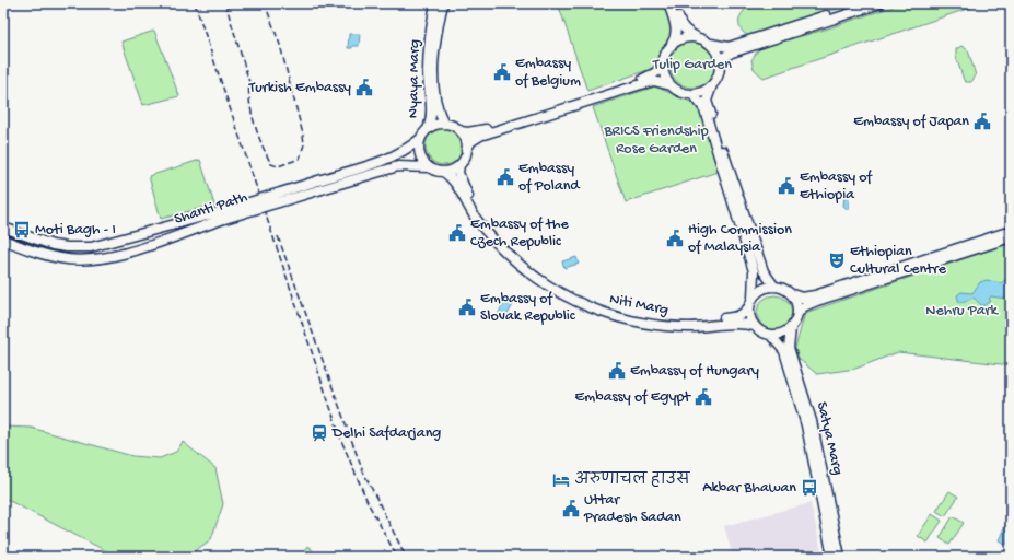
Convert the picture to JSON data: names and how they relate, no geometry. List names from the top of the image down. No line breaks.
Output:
{"streets":{"main road":["Nyaya Marg","Shanti Path","Niti Marg","Satya Marg"]},"crossings":[["Nyaya Marg","Shanti Path"],["Nyaya Marg","Niti Marg"],["Shanti Path","Niti Marg"],["Niti Marg","Satya Marg"]],"parks":["Tulip Garden","BRICS Friendship Rose Garden","Nehru Park"],"places":{"public building":["Embassy of Belgium","Turkish Embassy","Embassy of Japan","Embassy of Poland","Embassy of Ethiopia","Embassy of the Czech Republic","High Commission of Malaysia","Embassy of Slovak Republic","Embassy of Hungary","Embassy of Egypt","Uttar Pradesh Sadan"],"bus stop":["Moti Bagh - I","Akbar Bhawan"],"theatre":["Ethiopian Cultural Centre"],"station":["Delhi Safdarjang"],"hotel":["अरुणाचल हाउस"]}}
